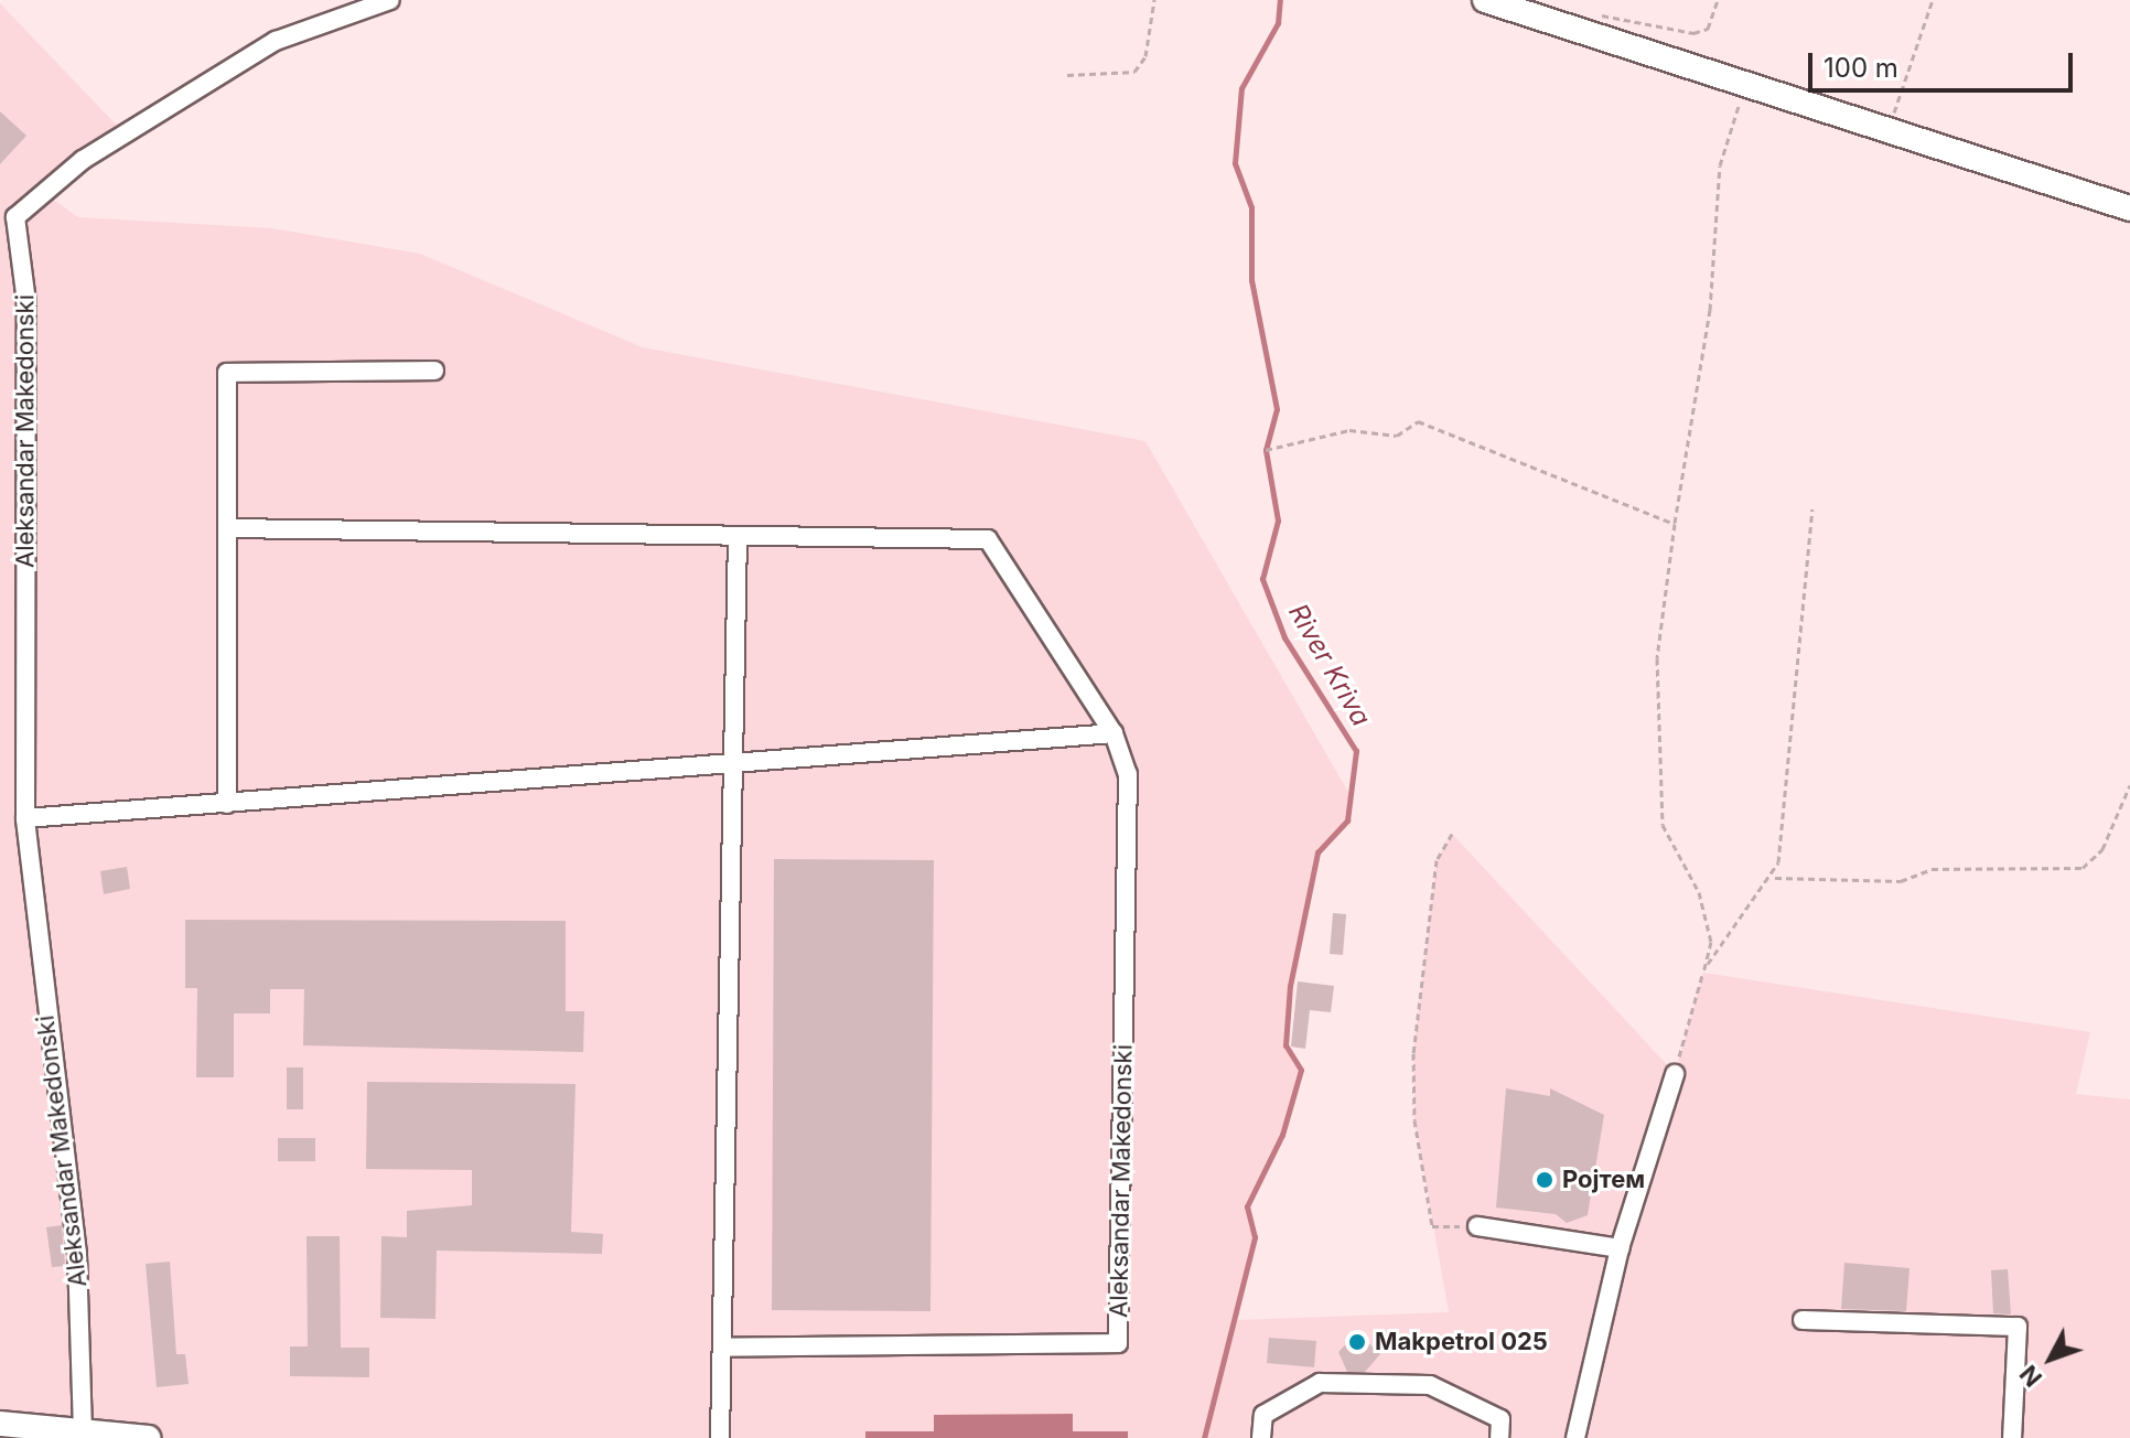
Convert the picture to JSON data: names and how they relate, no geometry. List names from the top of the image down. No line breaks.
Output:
{"streets":{"lane":["Aleksandar Makedonski"]},"water":["River Kriva"],"places":["Ројтем","Makpetrol 025"],"scale_bar":"100 m","north":"bottom left"}
